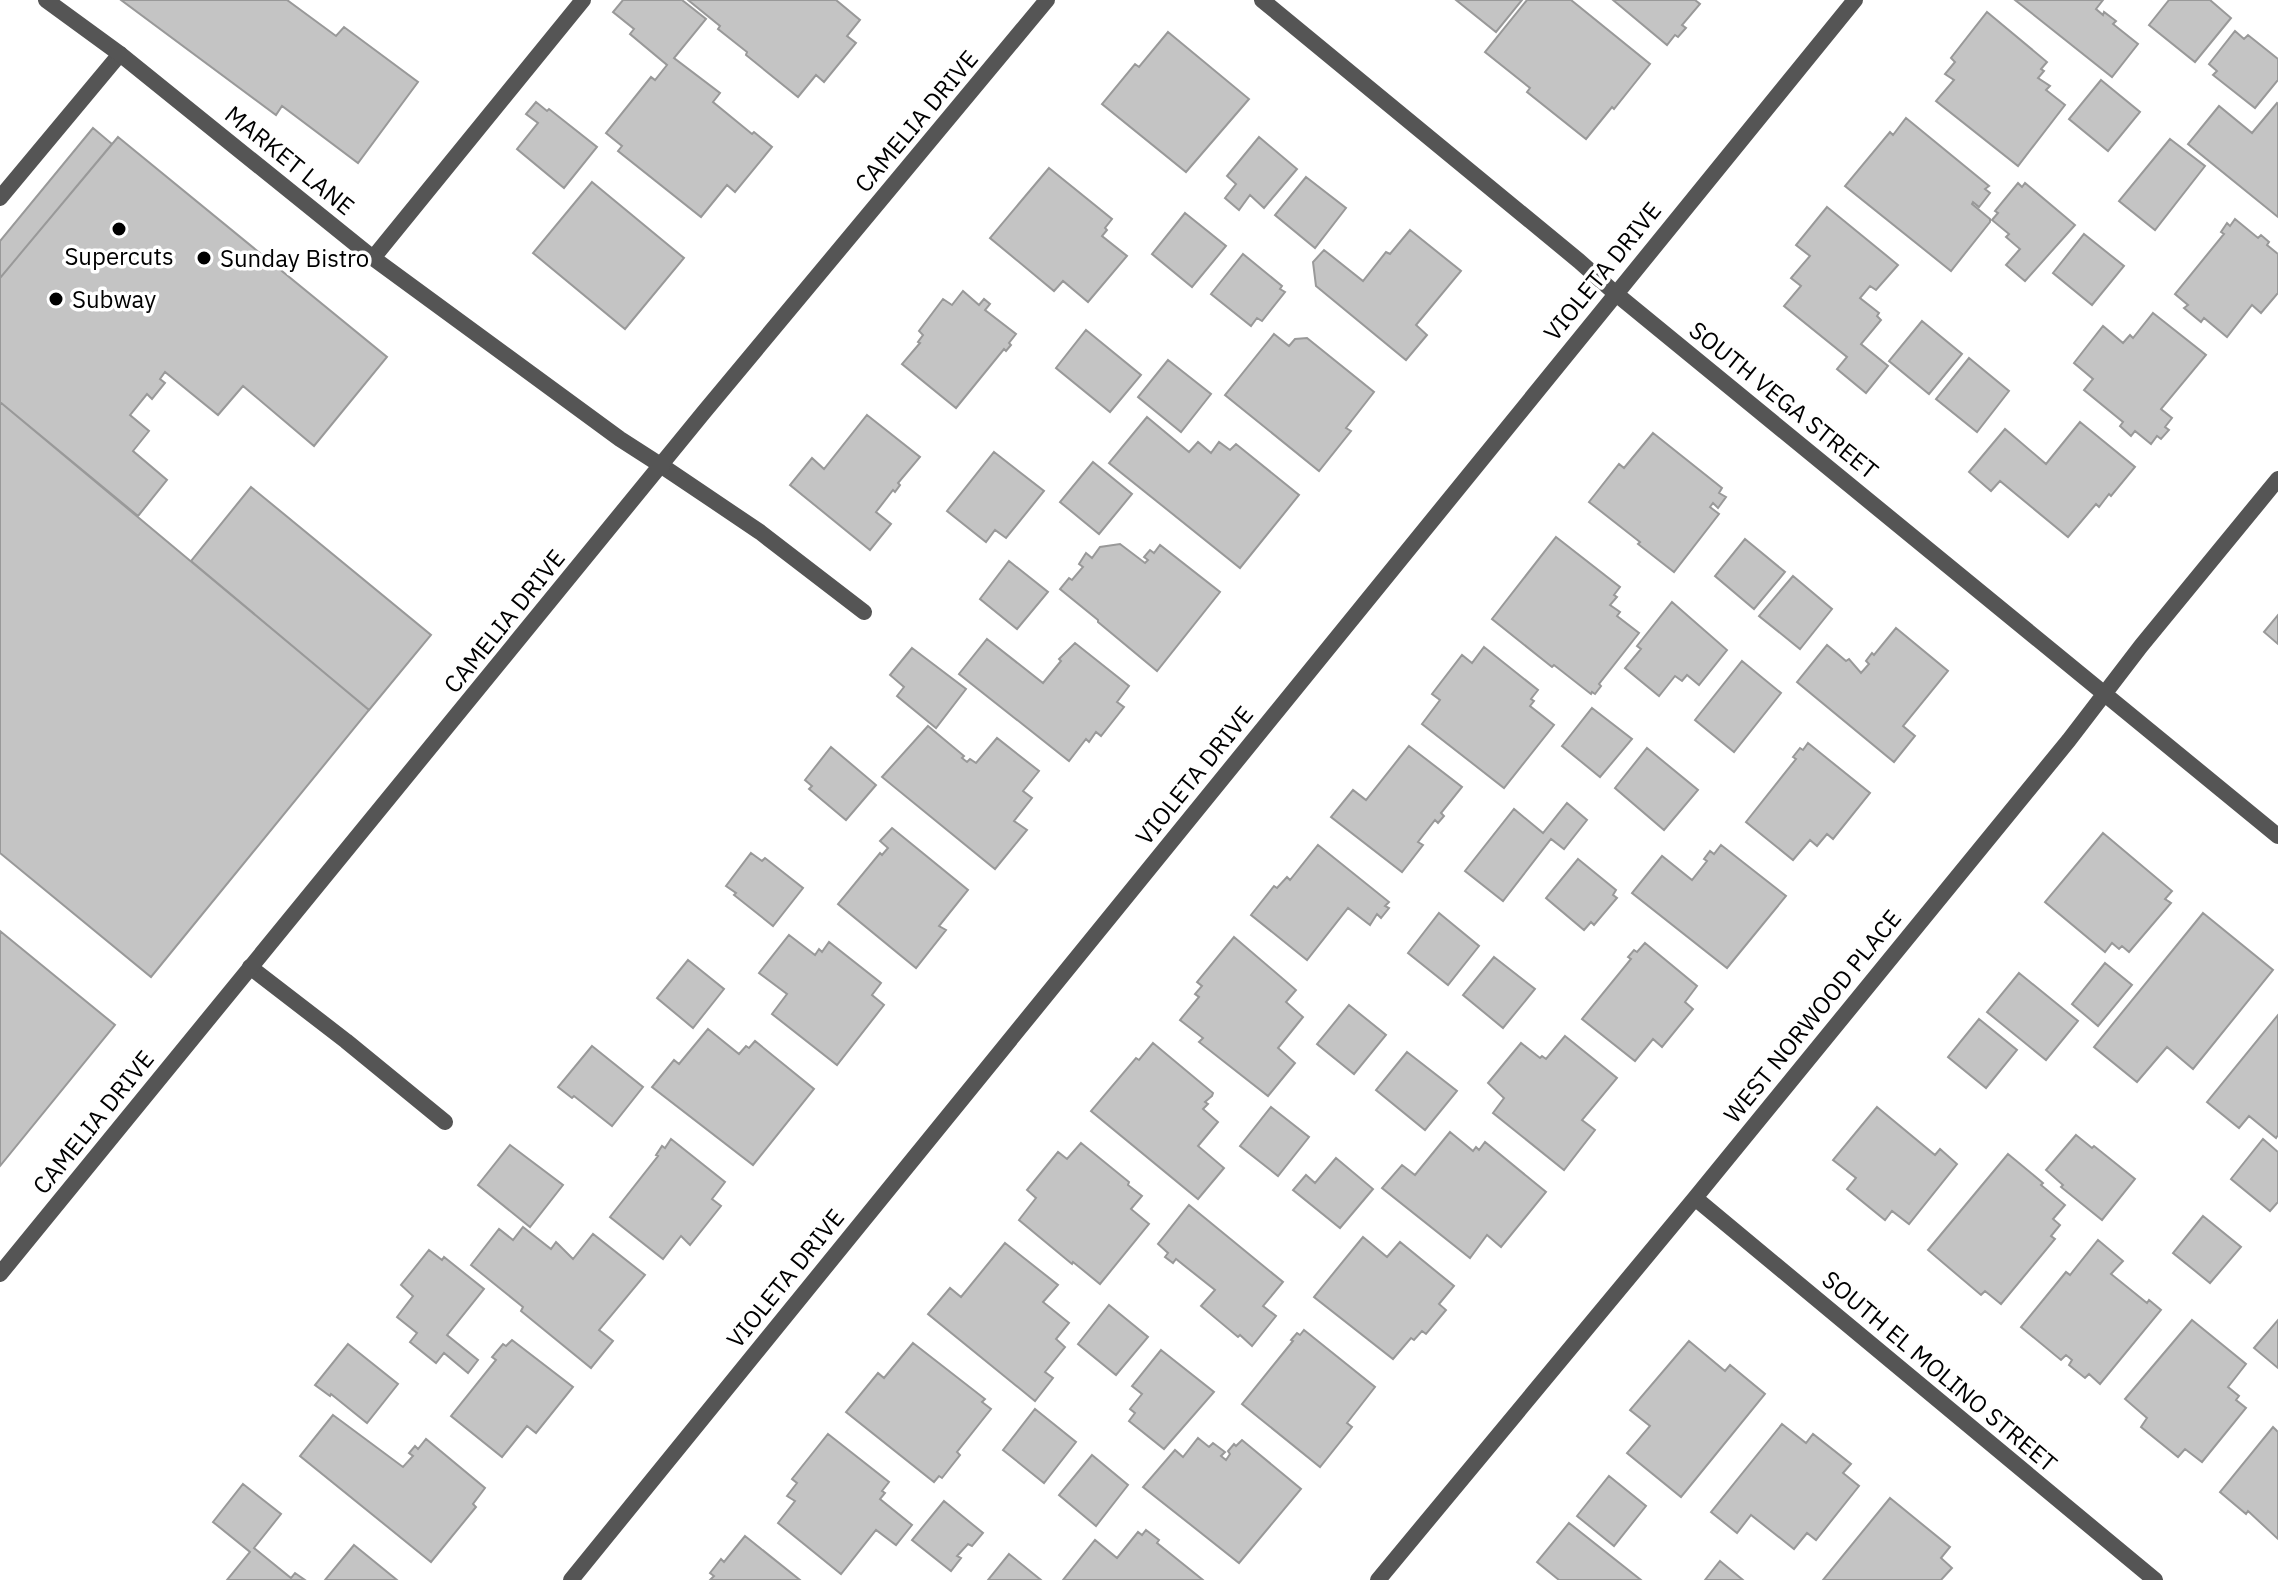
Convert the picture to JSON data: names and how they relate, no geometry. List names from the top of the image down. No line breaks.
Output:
{"streets":{"street":["CAMELIA DRIVE","MARKET LANE","VIOLETA DRIVE","SOUTH VEGA STREET","WEST NORWOOD PLACE","SOUTH EL MOLINO STREET"]},"crossings":[["CAMELIA DRIVE","MARKET LANE"],["VIOLETA DRIVE","SOUTH VEGA STREET"],["SOUTH VEGA STREET","WEST NORWOOD PLACE"],["WEST NORWOOD PLACE","SOUTH EL MOLINO STREET"]],"places":["Supercuts","Sunday Bistro","Subway"]}
